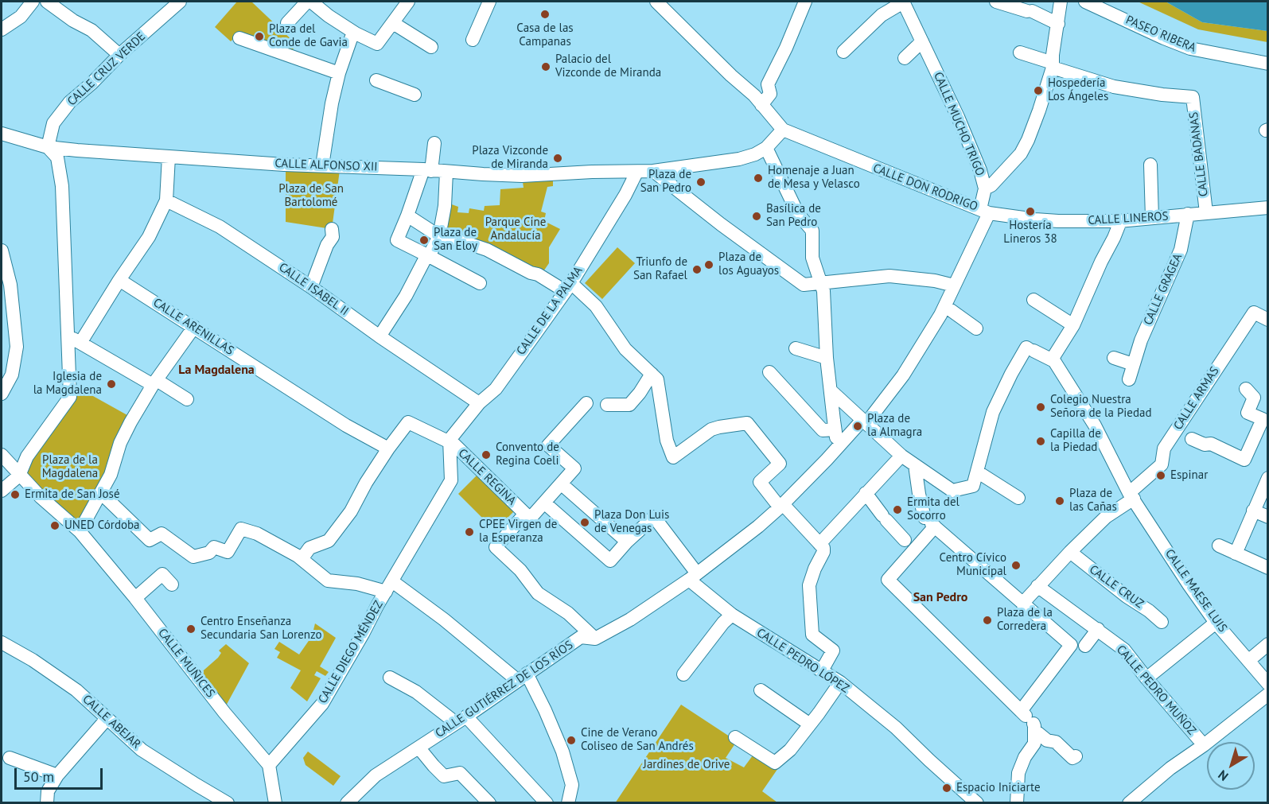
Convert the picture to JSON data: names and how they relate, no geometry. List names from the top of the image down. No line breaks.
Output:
{"streets":{"street":["PASEO RIBERA","CALLE CRUZ VERDE","CALLE MUCHO TRIGO","CALLE BADANAS","CALLE ALFONSO XII","CALLE DON RODRIGO","CALLE LINEROS","CALLE ISABEL II","CALLE GRAGEA","CALLE DE LA PALMA","CALLE ARENILLAS","CALLE ARMAS","CALLE REGINA","CALLE CRUZ","CALLE MAESE LUIS","CALLE DIEGO MÉNDEZ","CALLE PEDRO LÓPEZ","CALLE MUÑICES","CALLE GUTIÉRREZ DE LOS RÍOS","CALLE PEDRO MUÑOZ","CALLE ABEJAR"]},"crossings":[["CALLE CRUZ VERDE","CALLE ALFONSO XII"],["CALLE MUCHO TRIGO","CALLE DON RODRIGO"],["CALLE MUCHO TRIGO","CALLE LINEROS"],["CALLE BADANAS","CALLE LINEROS"],["CALLE ALFONSO XII","CALLE DE LA PALMA"],["CALLE DON RODRIGO","CALLE LINEROS"],["CALLE LINEROS","CALLE GRAGEA"],["CALLE ISABEL II","CALLE DE LA PALMA"],["CALLE DE LA PALMA","CALLE REGINA"],["CALLE DE LA PALMA","CALLE DIEGO MÉNDEZ"],["CALLE ARMAS","CALLE CRUZ"],["CALLE ARMAS","CALLE MAESE LUIS"],["CALLE ARMAS","CALLE PEDRO MUÑOZ"],["CALLE REGINA","CALLE DIEGO MÉNDEZ"],["CALLE REGINA","CALLE GUTIÉRREZ DE LOS RÍOS"],["CALLE DIEGO MÉNDEZ","CALLE MUÑICES"],["CALLE PEDRO LÓPEZ","CALLE GUTIÉRREZ DE LOS RÍOS"]],"districts":["La Magdalena","San Pedro"],"parks":["Plaza de San Bartolomé","Parque Cine Andalucía","Plaza de la Magdalena","Jardines de Orive"],"places":["Casa de las Campanas","Plaza del Conde de Gavia","Palacio del Vizconde de Miranda","Hospedería Los Ángeles","Plaza Vizconde de Miranda","Homenaje a Juan de Mesa y Velasco","Plaza de San Pedro","Hostería Lineros 38","Basílica de San Pedro","Plaza de San Eloy","Plaza de los Aguayos","Triunfo de San Rafael","Iglesia de la Magdalena","Colegio Nuestra Señora de la Piedad","Plaza de la Almagra","Capilla de la Piedad","Convento de Regina Coeli","Espinar","Ermita de San José","Plaza de las Cañas","Ermita del Socorro","Plaza Don Luis de Venegas","UNED Córdoba","CPEE Virgen de la Esperanza","Centro Cívico Municipal","Plaza de la Corredera","Centro Enseñanza Secundaria San Lorenzo","Cine de Verano Coliseo de San Andrés","Espacio Iniciarte"],"scale_bar":"50 m","north":"bottom left"}
